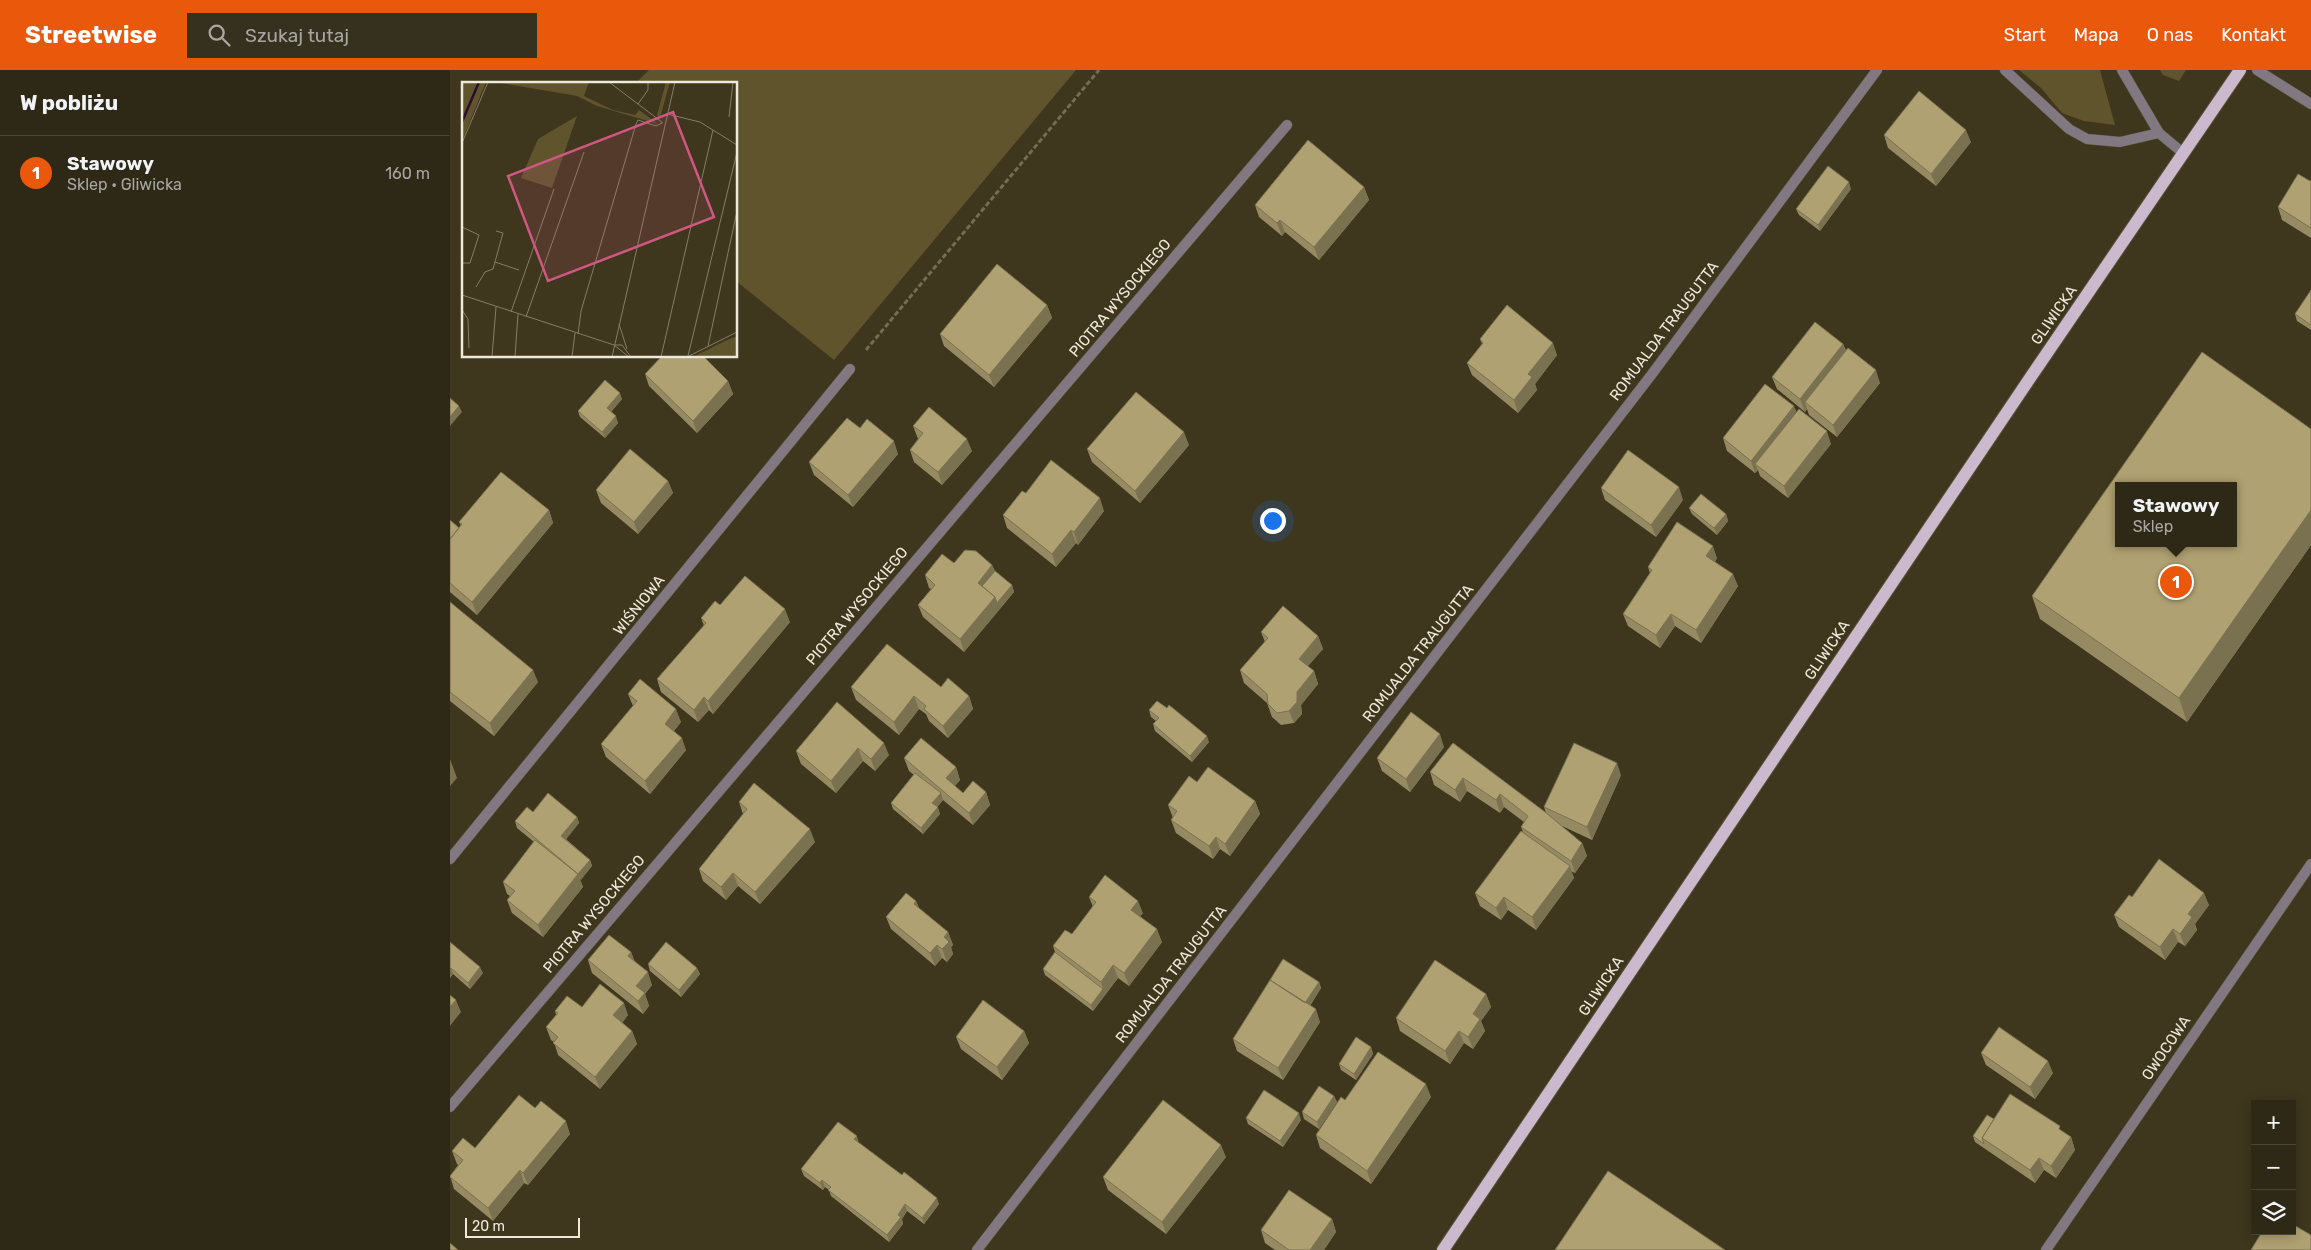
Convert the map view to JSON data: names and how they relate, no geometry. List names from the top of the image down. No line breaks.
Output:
{"streets":{"main road":["GLIWICKA"],"street":["PIOTRA WYSOCKIEGO","ROMUALDA TRAUGUTTA","WIŚNIOWA","OWOCOWA"]},"scale_bar":"20 m","page":{"header":"Streetwise","search":"Szukaj tutaj","nav":["Start","Mapa","O nas","Kontakt"],"heading":"W pobliżu","list":[{"mark":"1","name":"Stawowy","note":"Sklep · Gliwicka","value":"160 m"}],"popup":["Stawowy","Sklep"],"pins":"1","map_buttons":["+","−"],"scale":"20 m"}}
